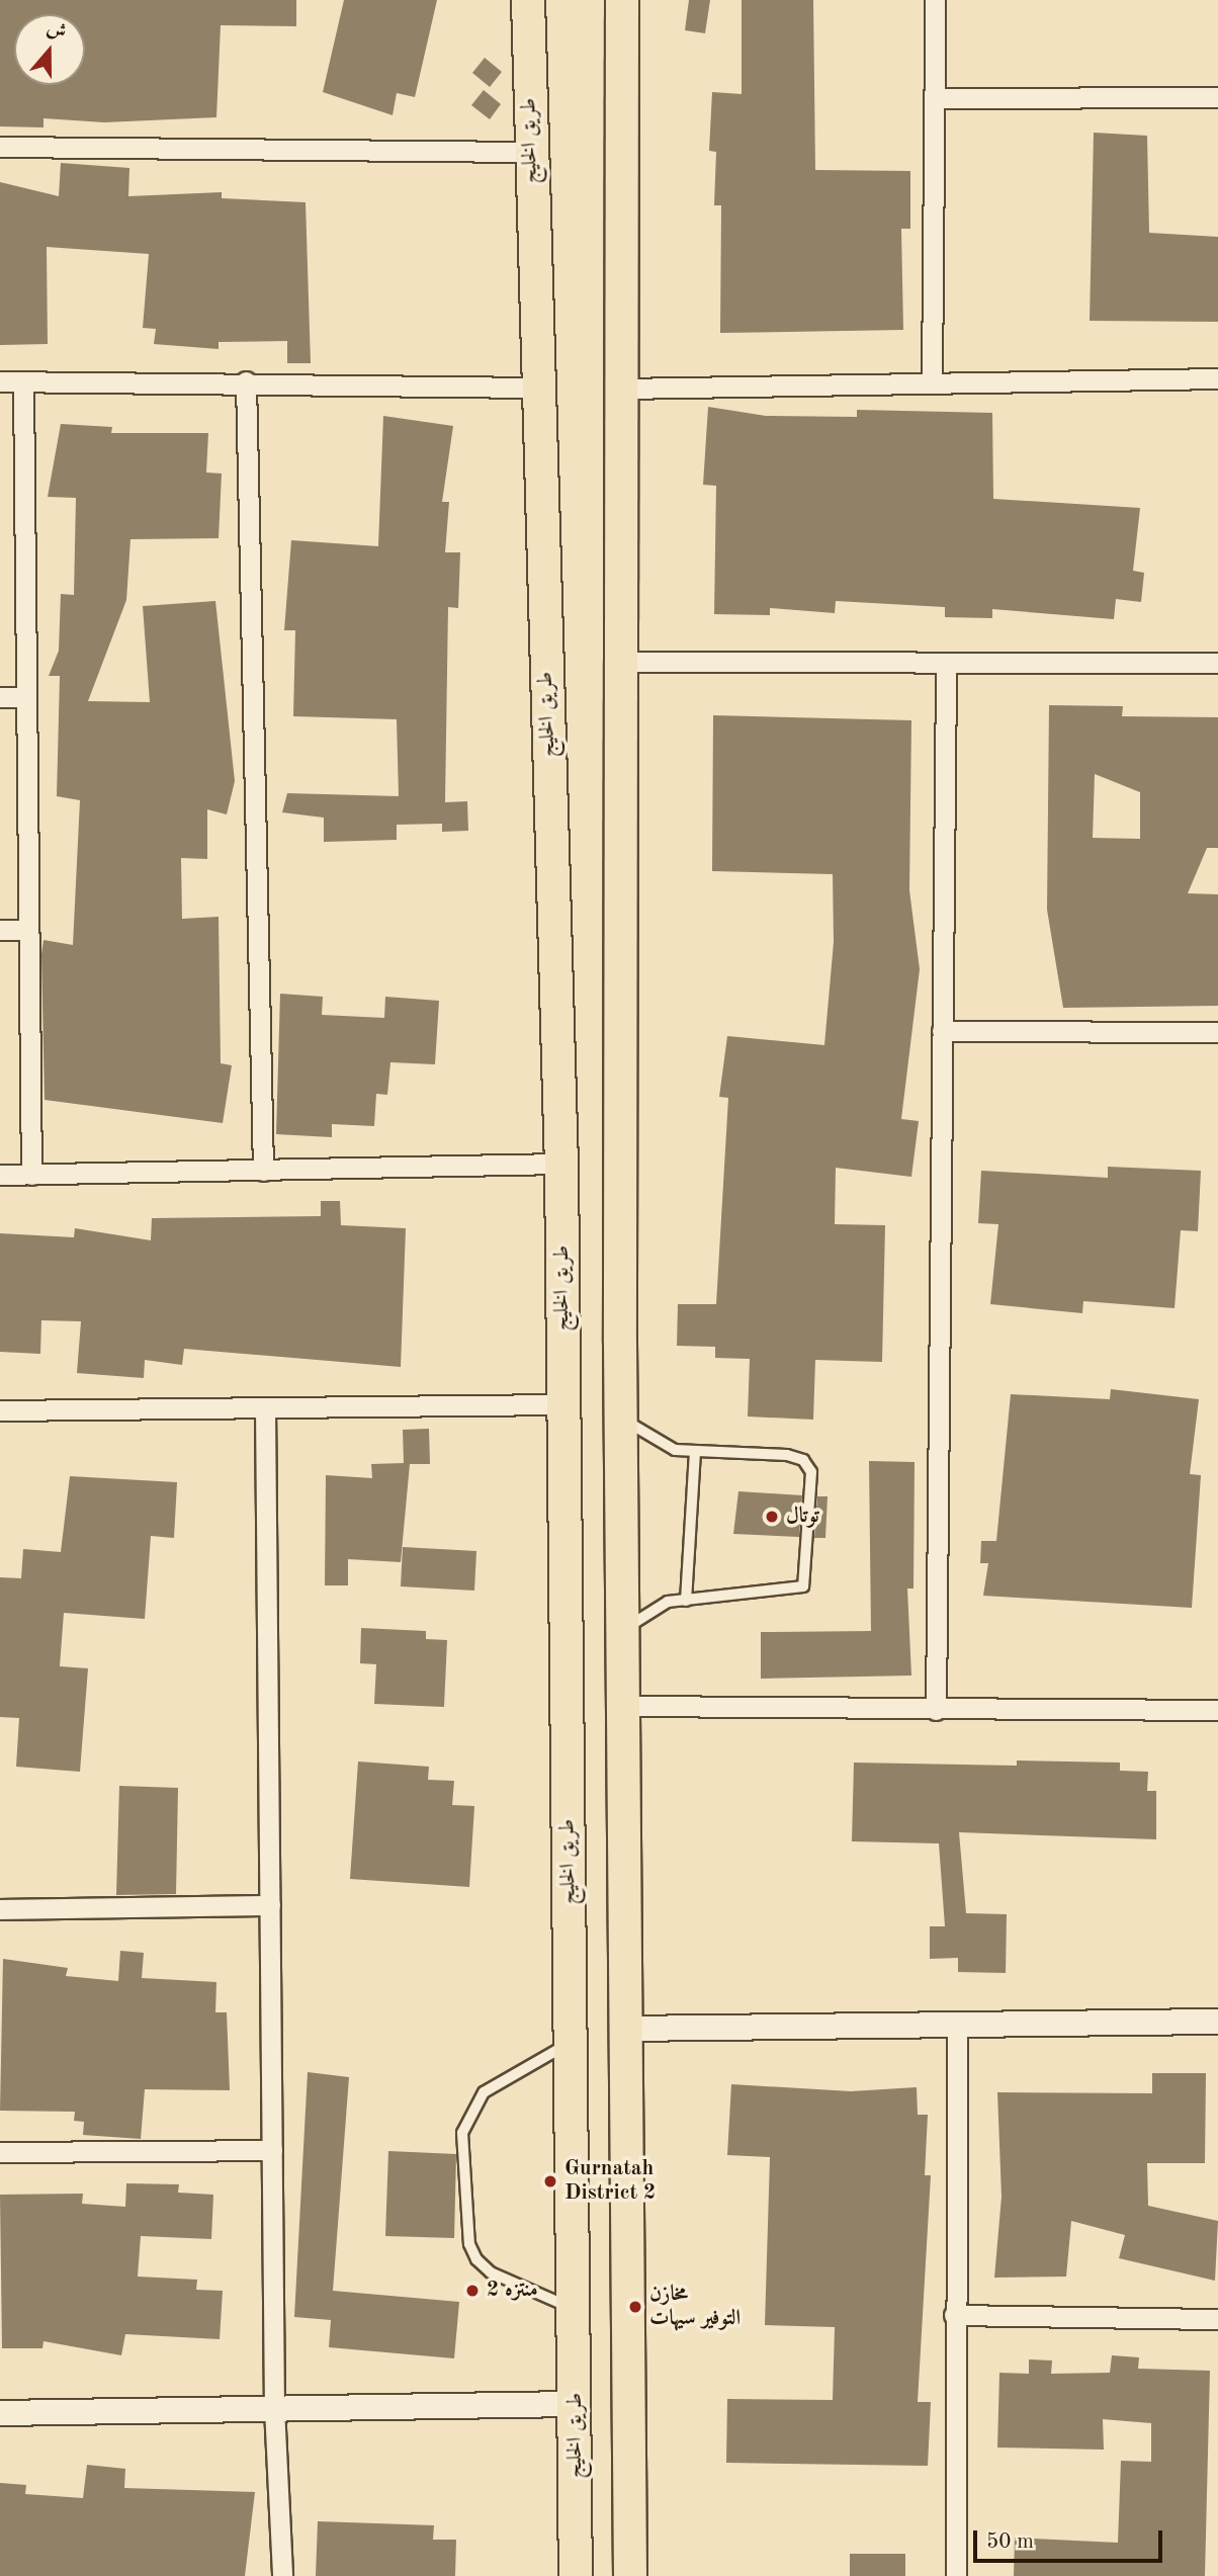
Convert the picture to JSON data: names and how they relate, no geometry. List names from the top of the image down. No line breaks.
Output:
{"streets":{"main road":["طريق الخليج"]},"places":["توتال","Gurnatah District 2","منتزه 2","مخازن التوفير سيهات"],"scale_bar":"50 m","north":"top"}
